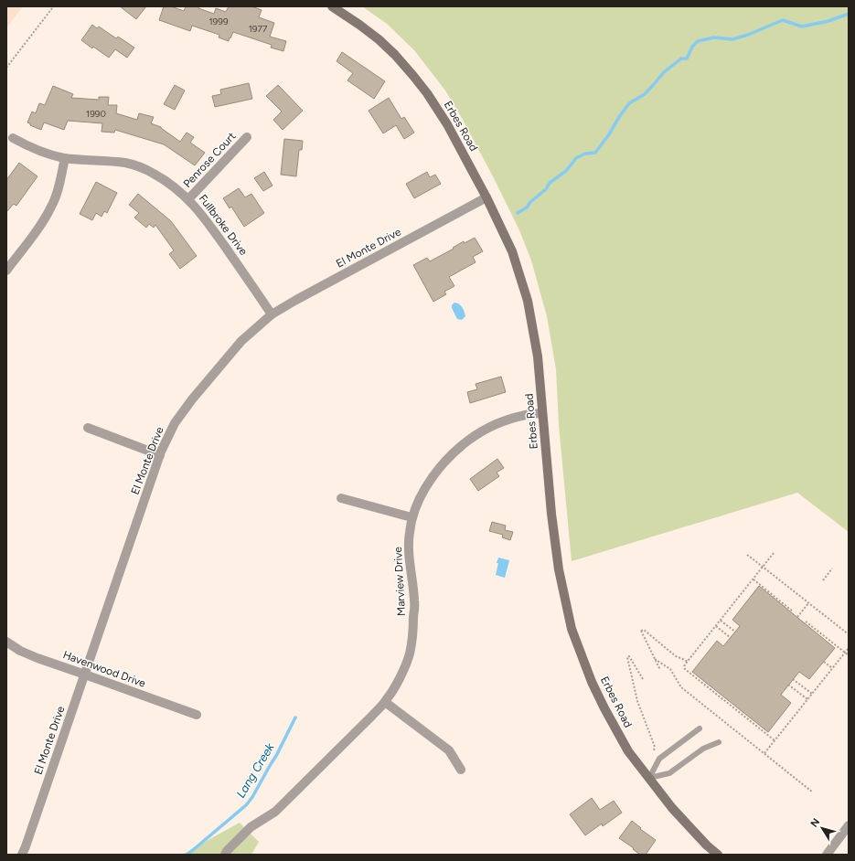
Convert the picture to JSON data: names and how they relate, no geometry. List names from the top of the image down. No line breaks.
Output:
{"streets":{"main road":["Erbes Road"],"street":["Penrose Court","Fullbroke Drive","El Monte Drive","Marview Drive","Havenwood Drive"]},"crossings":[["Erbes Road","El Monte Drive"],["Erbes Road","Marview Drive"],["Penrose Court","Fullbroke Drive"],["Fullbroke Drive","El Monte Drive"],["El Monte Drive","Havenwood Drive"]],"water":["Lang Creek"],"house_numbers":["1999","1977","1990"],"north":"top left"}
